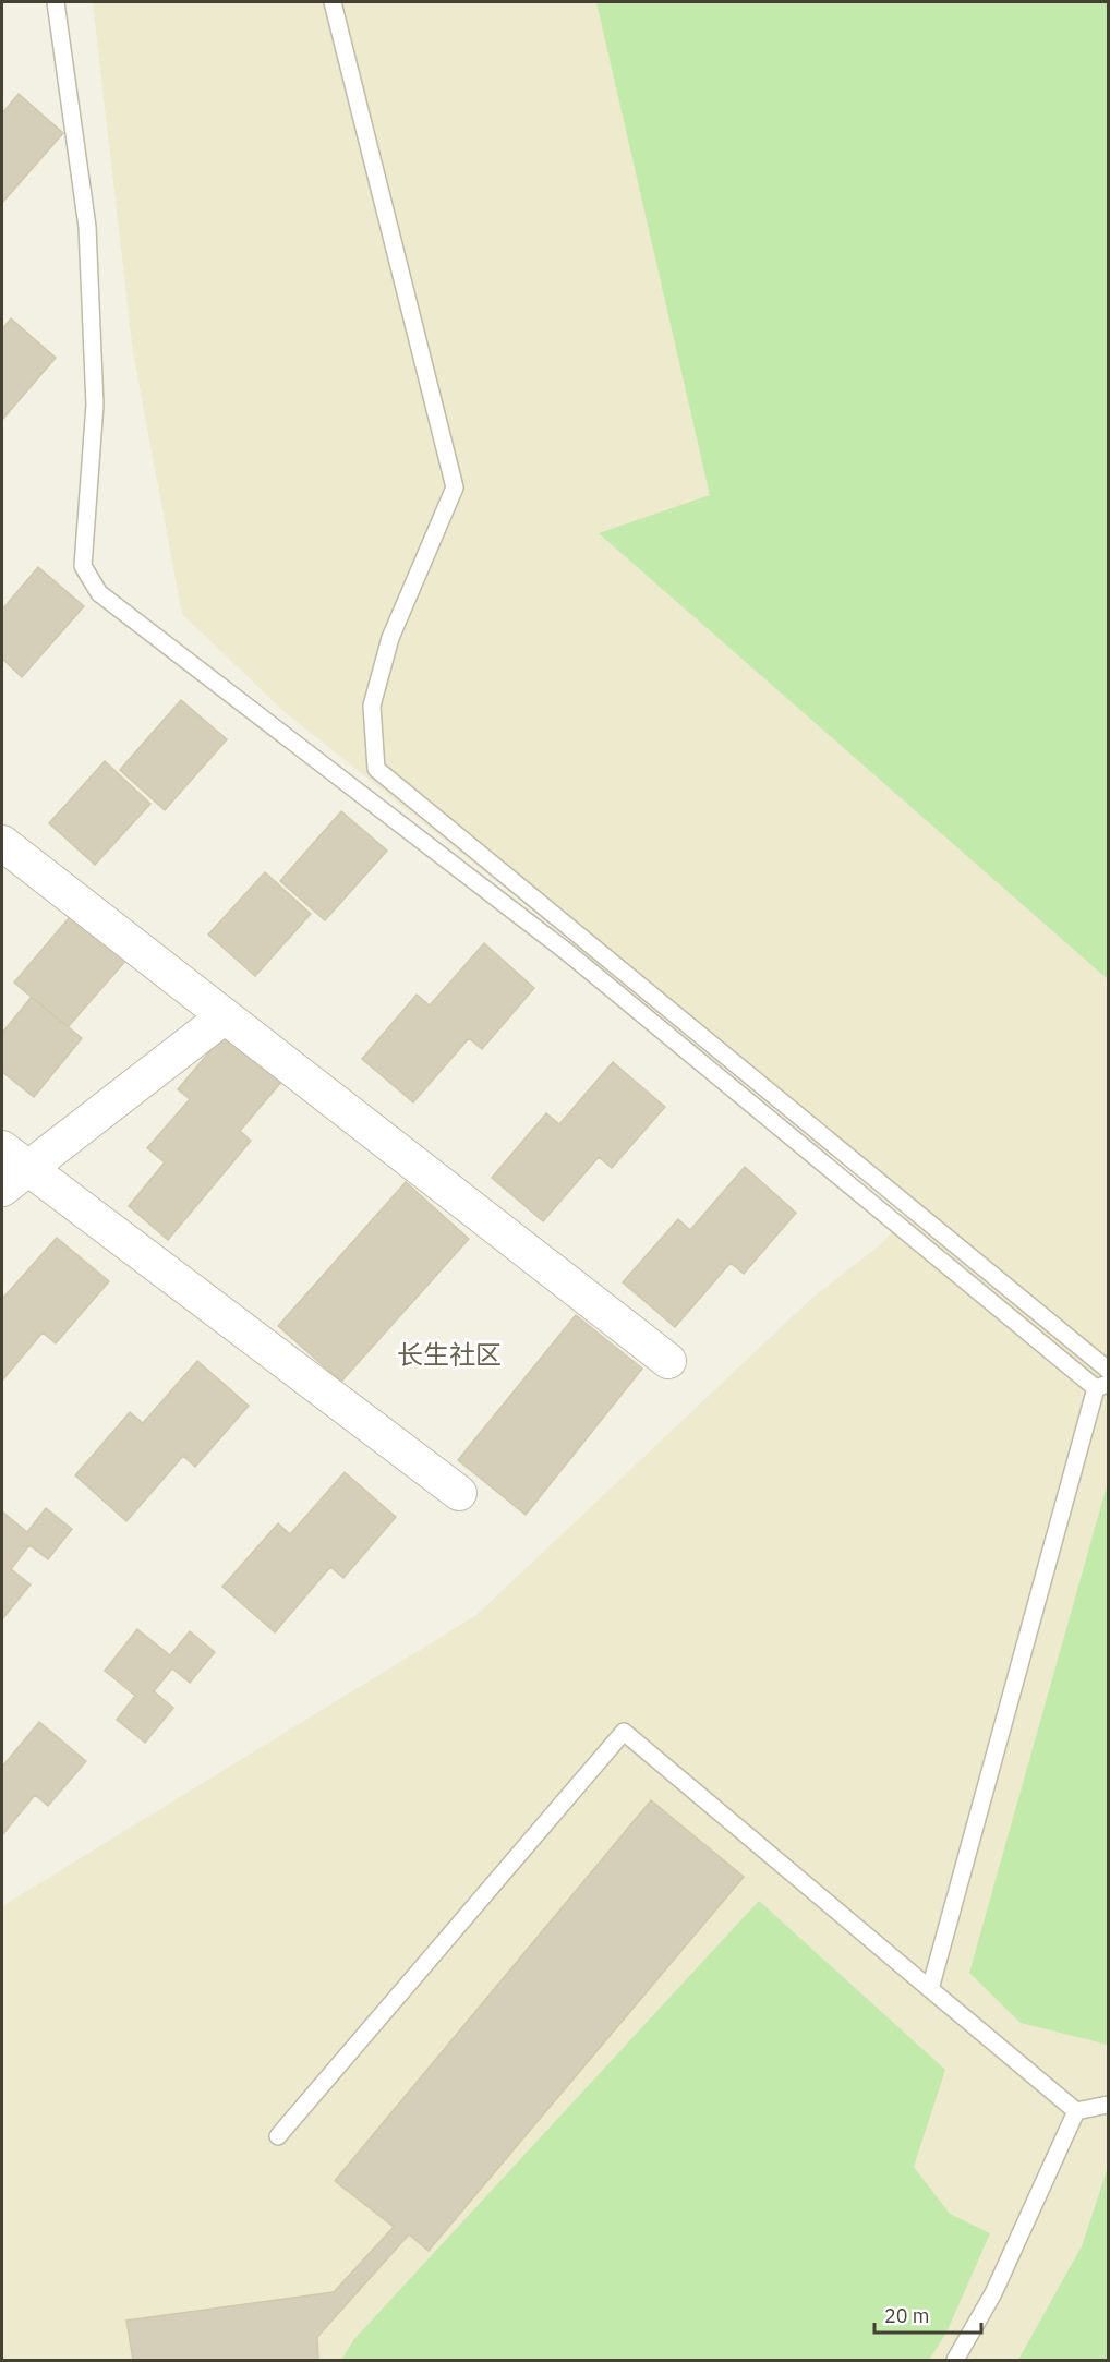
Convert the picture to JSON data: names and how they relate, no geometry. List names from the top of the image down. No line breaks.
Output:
{"districts":["长生社区"],"scale_bar":"20 m"}
